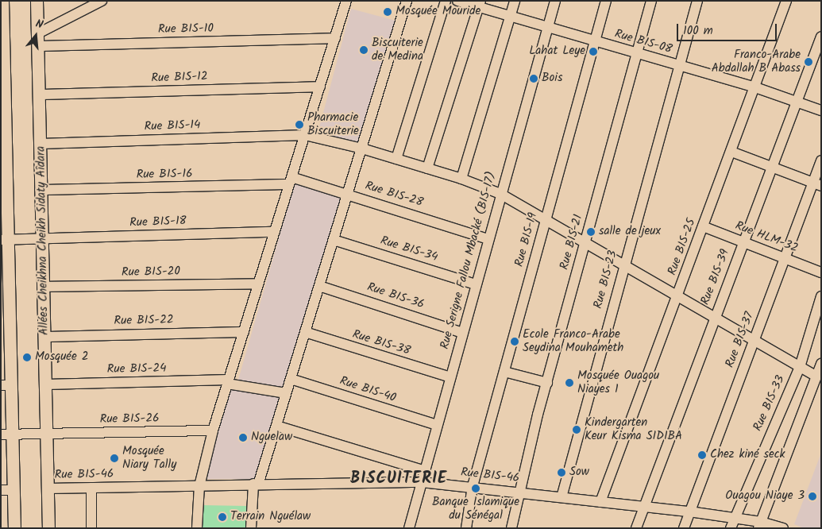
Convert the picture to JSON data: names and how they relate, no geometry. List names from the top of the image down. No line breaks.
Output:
{"streets":{"main road":["Allées Cheikhna Cheikh Sidaty Aîdara"],"street":["Rue BIS-10","Rue BIS-08","Rue BIS-12","Rue BIS-14","Rue BIS-16","Rue BIS-28","Rue BIS-18","Rue HLM-32","Rue BIS-19","Rue BIS-21","Rue BIS-25","Rue BIS-34","Rue Serigne Fallou Mbacké (BIS-17)","Rue BIS-20","Rue BIS-39","Rue BIS-23","Rue BIS-36","Rue BIS-22","Rue BIS-37","Rue BIS-38","Rue BIS-24","Rue BIS-40","Rue BIS-33","Rue BIS-26","Rue BIS-46"]},"crossings":[["Rue BIS-10","Allées Cheikhna Cheikh Sidaty Aîdara"],["Rue BIS-08","Rue BIS-19"],["Rue BIS-08","Rue BIS-21"],["Rue BIS-08","Rue BIS-25"],["Rue BIS-08","Rue Serigne Fallou Mbacké (BIS-17)"],["Rue BIS-08","Rue BIS-39"],["Rue BIS-08","Rue BIS-23"],["Rue BIS-12","Allées Cheikhna Cheikh Sidaty Aîdara"],["Rue BIS-14","Rue BIS-19"],["Rue BIS-14","Allées Cheikhna Cheikh Sidaty Aîdara"],["Rue BIS-14","Rue BIS-21"],["Rue BIS-14","Rue BIS-25"],["Rue BIS-14","Rue Serigne Fallou Mbacké (BIS-17)"],["Rue BIS-14","Rue BIS-39"],["Rue BIS-14","Rue BIS-23"],["Rue BIS-14","Rue BIS-37"],["Rue BIS-14","Rue BIS-33"],["Rue BIS-16","Rue BIS-28"],["Rue BIS-16","Allées Cheikhna Cheikh Sidaty Aîdara"],["Rue BIS-28","Rue Serigne Fallou Mbacké (BIS-17)"],["Rue BIS-18","Allées Cheikhna Cheikh Sidaty Aîdara"],["Rue HLM-32","Rue BIS-25"],["Rue HLM-32","Rue BIS-39"],["Rue HLM-32","Rue BIS-37"],["Rue BIS-19","Rue BIS-46"],["Allées Cheikhna Cheikh Sidaty Aîdara","Rue BIS-20"],["Allées Cheikhna Cheikh Sidaty Aîdara","Rue BIS-22"],["Allées Cheikhna Cheikh Sidaty Aîdara","Rue BIS-24"],["Allées Cheikhna Cheikh Sidaty Aîdara","Rue BIS-26"],["Allées Cheikhna Cheikh Sidaty Aîdara","Rue BIS-46"],["Rue BIS-21","Rue BIS-46"],["Rue BIS-25","Rue BIS-46"],["Rue BIS-34","Rue Serigne Fallou Mbacké (BIS-17)"],["Rue Serigne Fallou Mbacké (BIS-17)","Rue BIS-36"],["Rue Serigne Fallou Mbacké (BIS-17)","Rue BIS-38"],["Rue Serigne Fallou Mbacké (BIS-17)","Rue BIS-40"],["Rue Serigne Fallou Mbacké (BIS-17)","Rue BIS-46"],["Rue BIS-39","Rue BIS-46"],["Rue BIS-23","Rue BIS-46"],["Rue BIS-37","Rue BIS-46"],["Rue BIS-33","Rue BIS-46"]],"districts":["BISCUITERIE"],"places":["Mosquée Mouride","Biscuiterie de Medina","Lahat Leye","Franco-Arabe Abdallah B Abass","Bois","Pharmacie Biscuiterie","salle de jeux","Ecole Franco-Arabe Seydina Mouhameth","Mosquée 2","Mosquée Ouagou Niayes 1","Kindergarten Keur Kisma SIDIBA","Nguelaw","Chez kiné seck","Mosquée Niary Tally","Sow","Banque Islamique du Sénégal","Ouagou Niaye 3","Terrain Nguélaw"],"scale_bar":"100 m","north":"top"}
